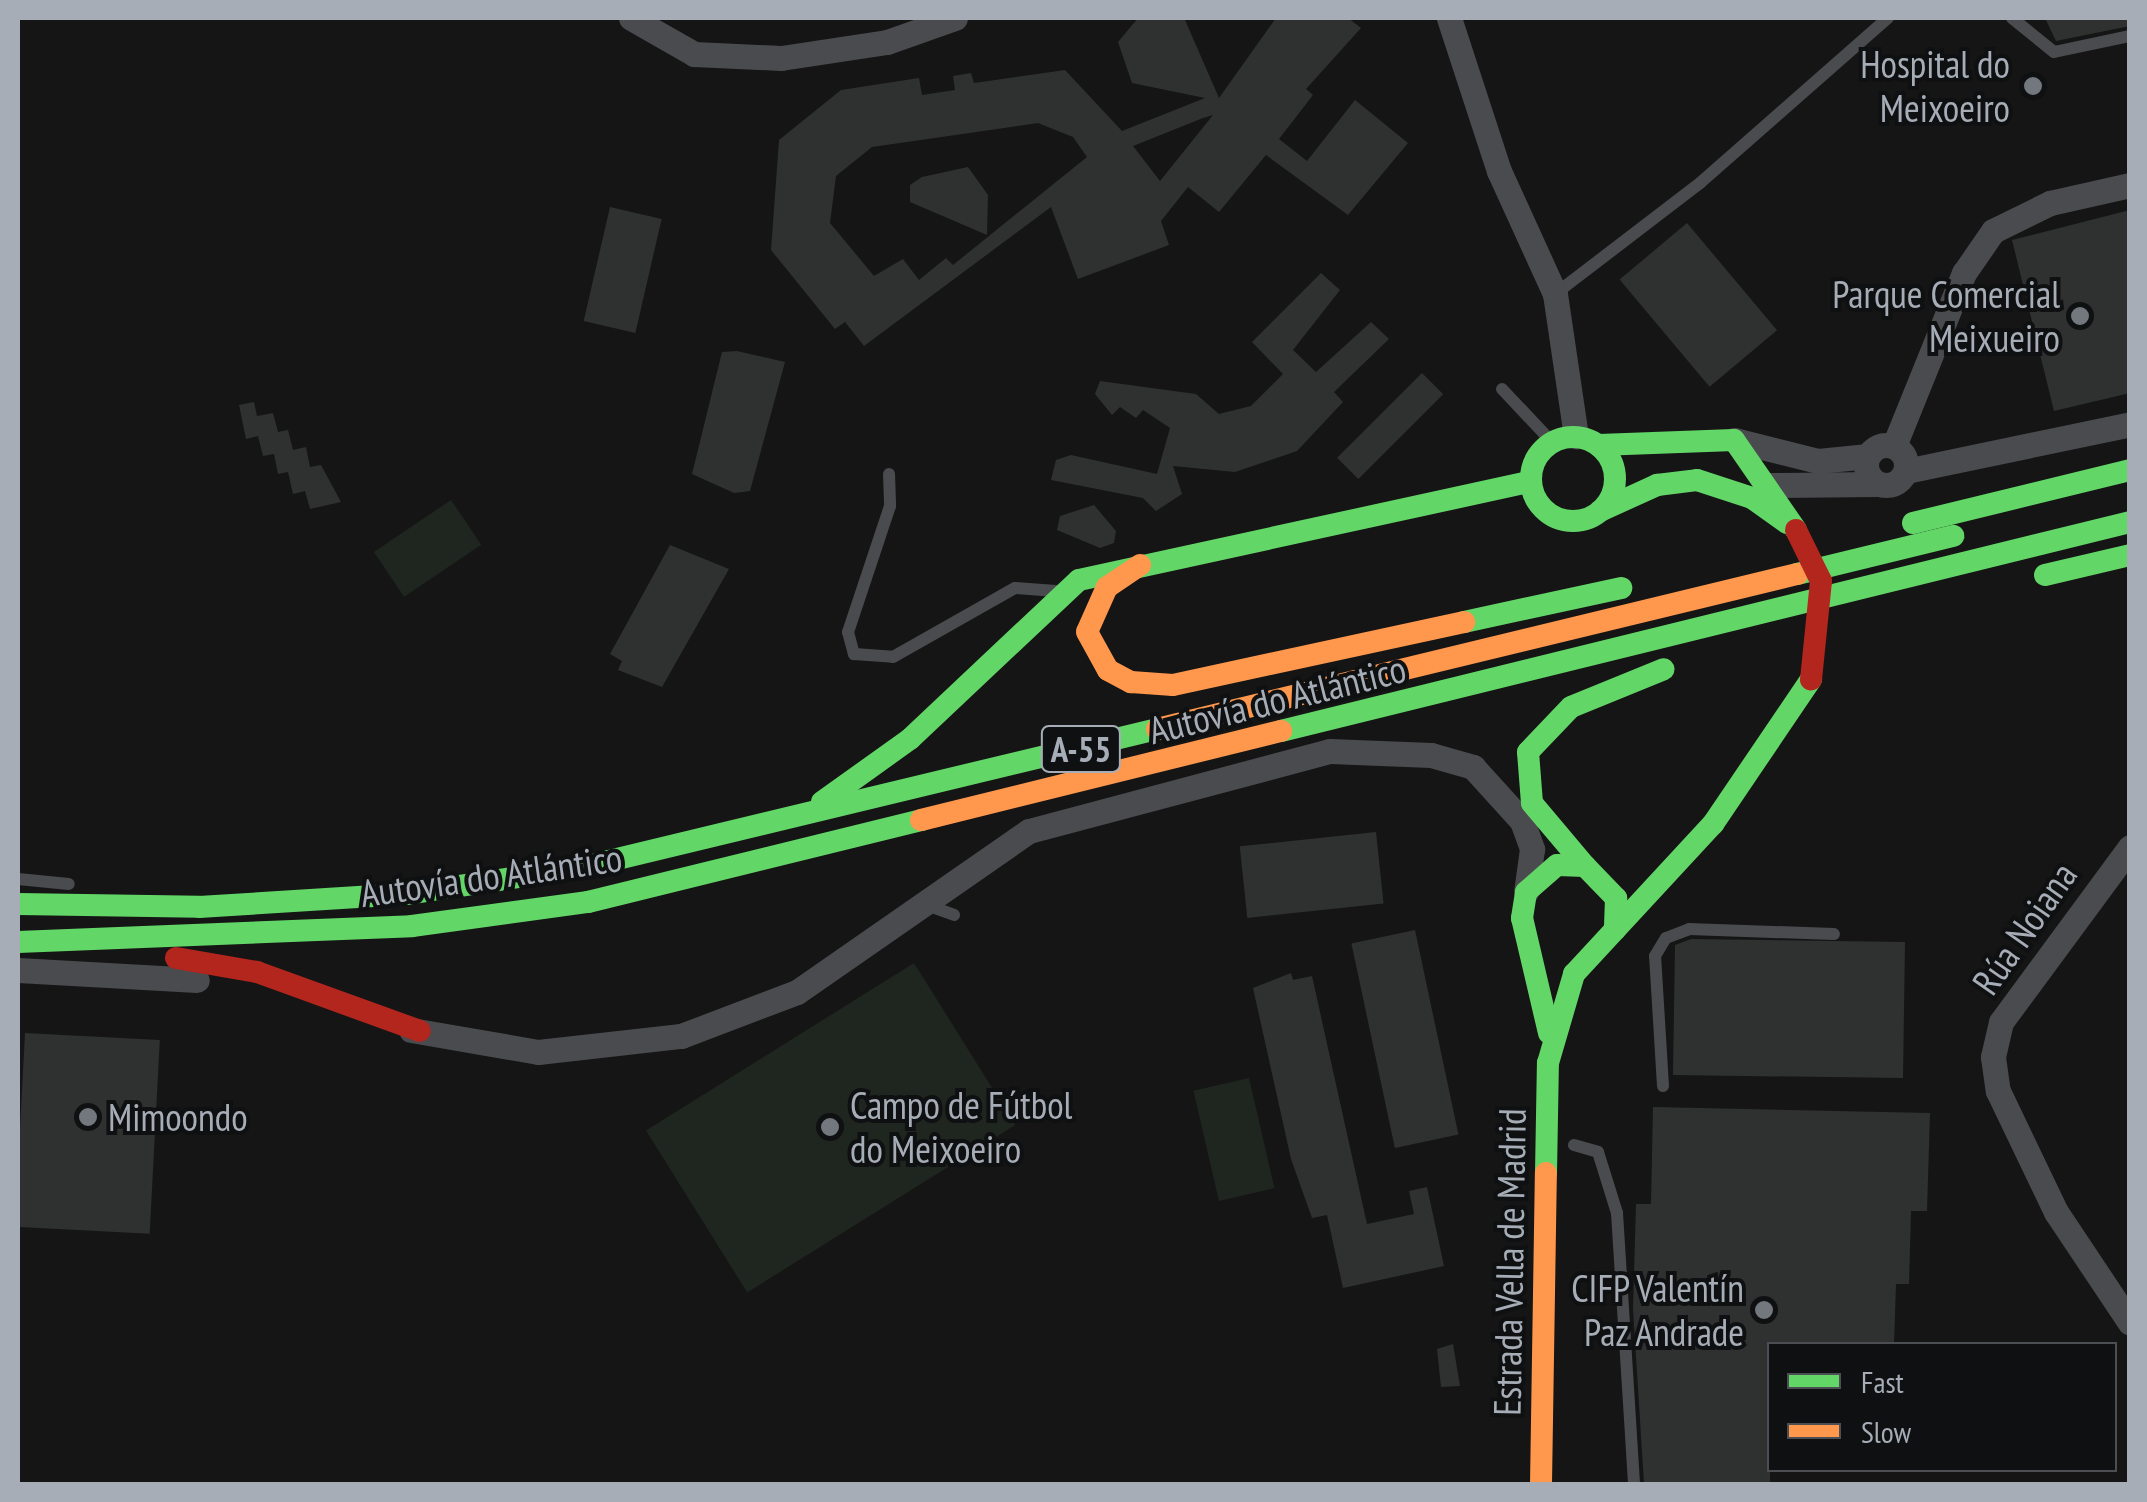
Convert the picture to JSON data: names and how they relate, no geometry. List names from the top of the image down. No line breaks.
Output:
{"streets":{"main road":["Autovía do Atlántico","A-55","Estrada Vella de Madrid"],"street":["Rúa Noiana"]},"places":["Hospital do Meixoeiro","Parque Comercial Meixueiro","Mimoondo","Campo de Fútbol do Meixoeiro","CIFP Valentín Paz Andrade"],"legend":["Fast","Slow"]}
